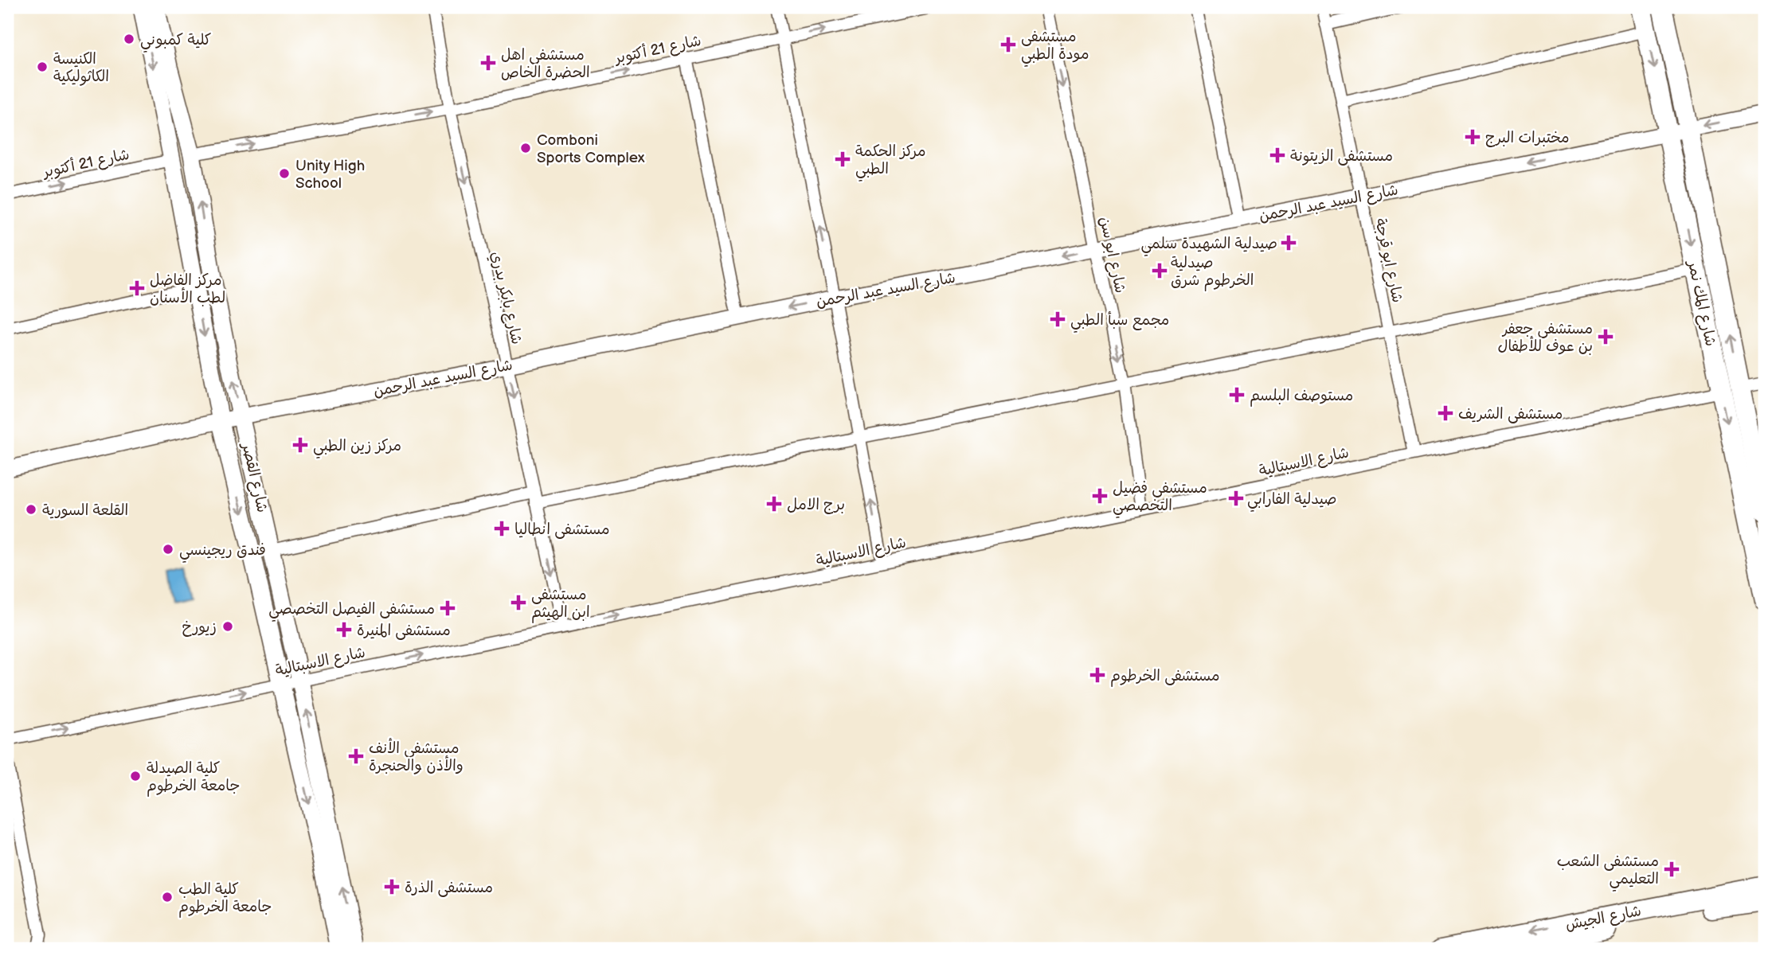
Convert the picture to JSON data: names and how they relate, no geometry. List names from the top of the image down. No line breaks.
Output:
{"streets":{"highway":["شارع المك نمر","شارع الجيش"],"main road":["شارع القصر"],"street":["شارع 21 أكتوبر","شارع السيد عبد الرحمن","شارع ابو سن","شارع ابو قرجة","شارع بابكر بدري","شارع الاسبتالية"]},"crossings":[["شارع 21 أكتوبر","شارع بابكر بدري"],["شارع 21 أكتوبر","شارع القصر"],["شارع السيد عبد الرحمن","شارع ابو سن"],["شارع السيد عبد الرحمن","شارع ابو قرجة"],["شارع السيد عبد الرحمن","شارع بابكر بدري"],["شارع السيد عبد الرحمن","شارع المك نمر"],["شارع السيد عبد الرحمن","شارع القصر"],["شارع ابو سن","شارع الاسبتالية"],["شارع ابو قرجة","شارع الاسبتالية"],["شارع بابكر بدري","شارع الاسبتالية"],["شارع المك نمر","شارع الاسبتالية"],["شارع الاسبتالية","شارع القصر"]],"one_way":["شارع 21 أكتوبر","شارع ابو سن","شارع بابكر بدري","شارع الاسبتالية"],"places":{"other":["كلية كمبوني","الكنيسة الكاثوليكية","Comboni Sports Complex","Unity High School","القلعة السورية","فندق ريجينسي","زيورخ","كلية الصيدلة جامعة الخرطوم","كلية الطب جامعة الخرطوم"],"health":["مستشفى مودة الطبي","مستشفى اهل الحضرة الخاص","مختبرات البرج","مستشفى الزيتونة","مركز الحكمة الطبي","صيدلية الشهيدة سلمي","صيدلية الخرطوم شرق","مركز الفاضل لطب الأسنان","مجمع سبأ الطبي","مستشفى جعفر بن عوف للأطفال","مستوصف البلسم","مستشفى الشريف","مركز زين الطبي","مستشفى فضيل التخصصي","صيدلية الفارابي","برج الامل","مستشفى انطاليا","مستشفى ابن الهيثم","مستشفى الفيصل التخصصي","مستشفى المنيرة","مستشفى الخرطوم","مستشفى الأنف والأذن والحنجرة","مستشفى الشعب التعليمي","مستشفى الذرة"]}}
